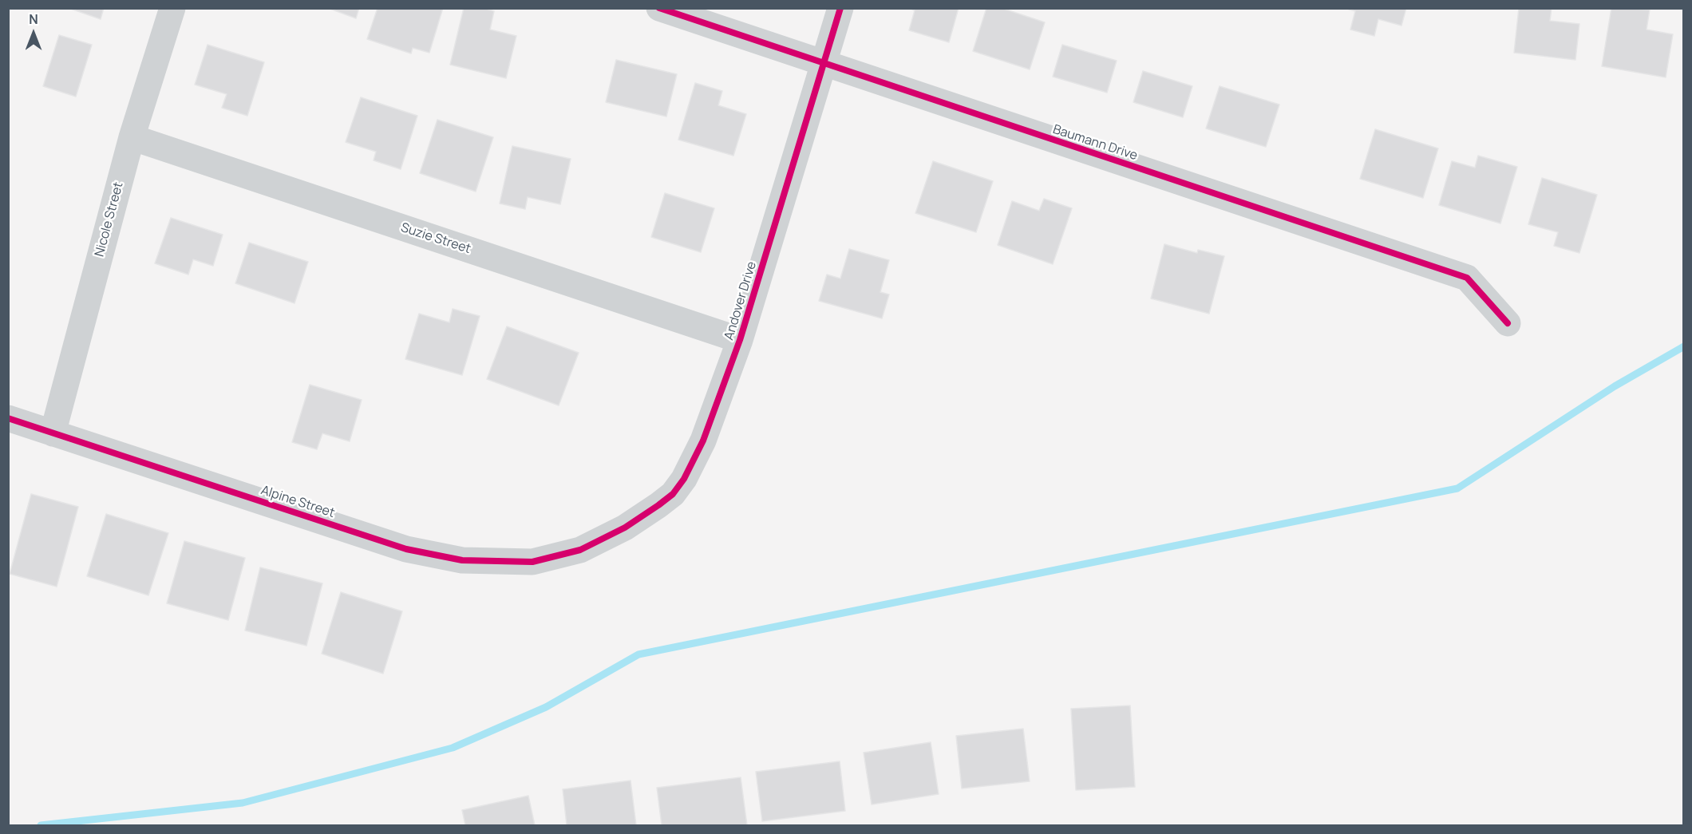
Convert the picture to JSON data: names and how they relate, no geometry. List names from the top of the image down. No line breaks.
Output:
{"streets":{"street":["Baumann Drive","Nicole Street","Suzie Street","Andover Drive","Alpine Street"]},"crossings":[["Baumann Drive","Andover Drive"],["Nicole Street","Suzie Street"],["Nicole Street","Alpine Street"],["Suzie Street","Andover Drive"],["Andover Drive","Alpine Street"]],"north":"top"}
